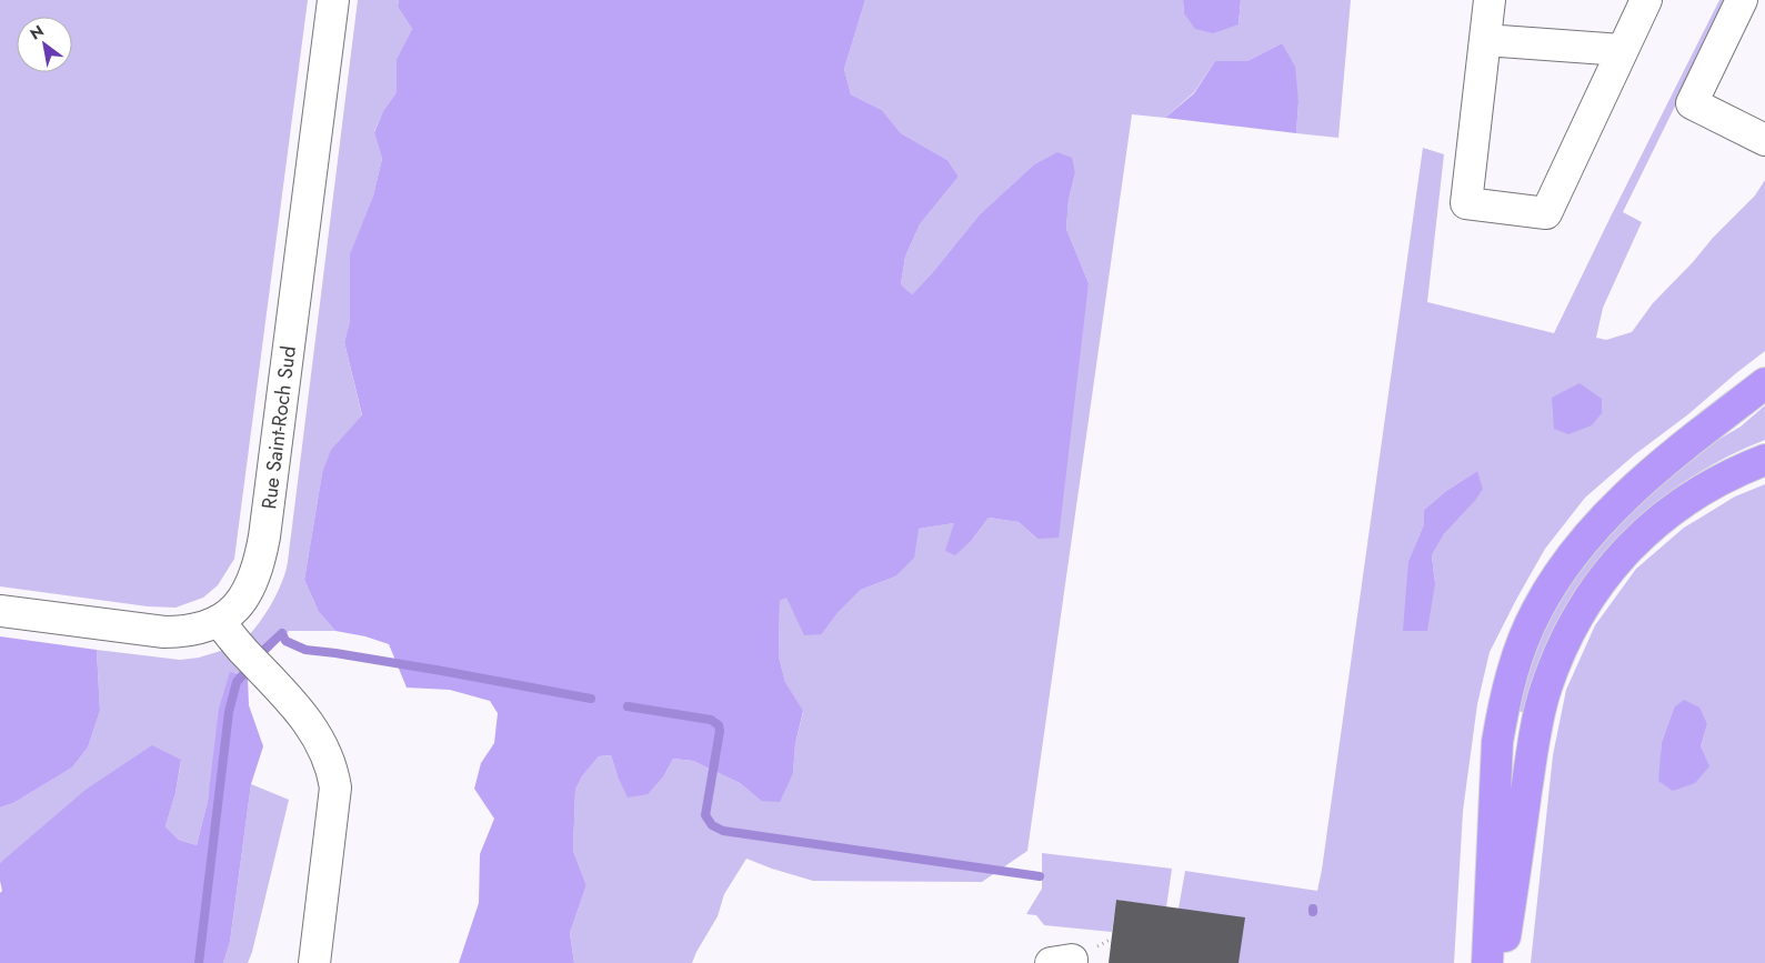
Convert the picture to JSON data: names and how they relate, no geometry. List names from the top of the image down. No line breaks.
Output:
{"streets":{"street":["Rue Saint-Roch Sud"]},"north":"top left"}
